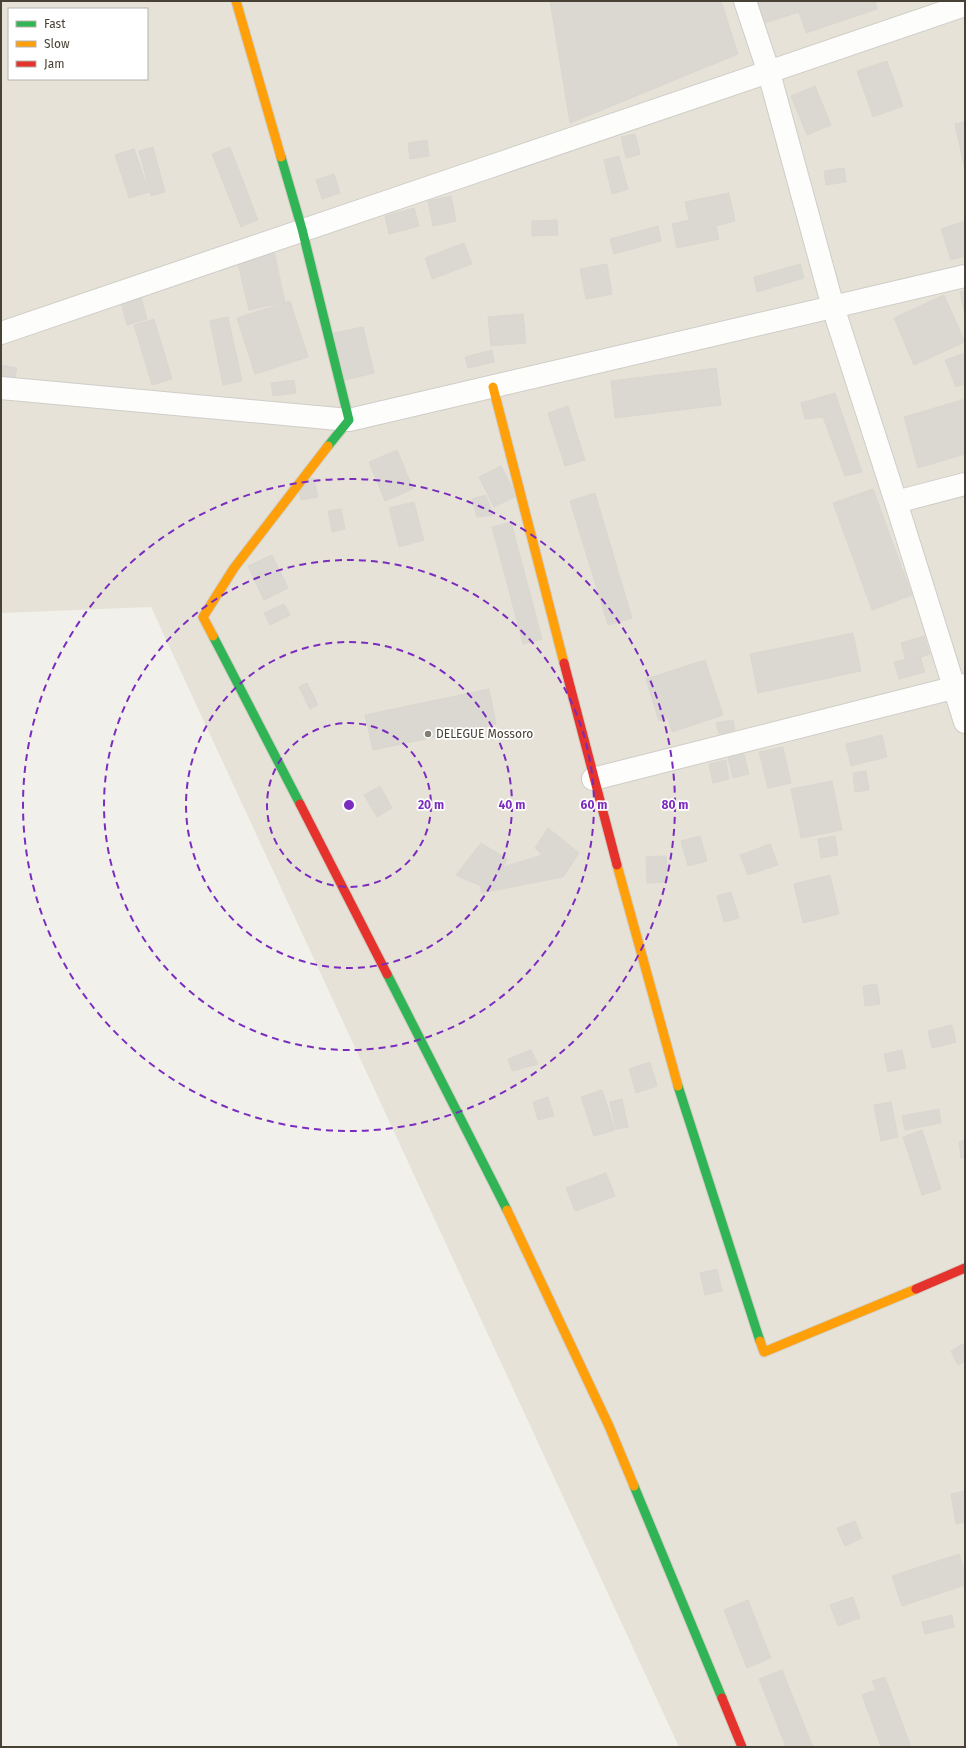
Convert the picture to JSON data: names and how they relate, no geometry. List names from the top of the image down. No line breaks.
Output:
{"places":["DELEGUE Mossoro"],"legend":["Fast","Slow","Jam"],"rings":["20 m","40 m","60 m","80 m"]}
